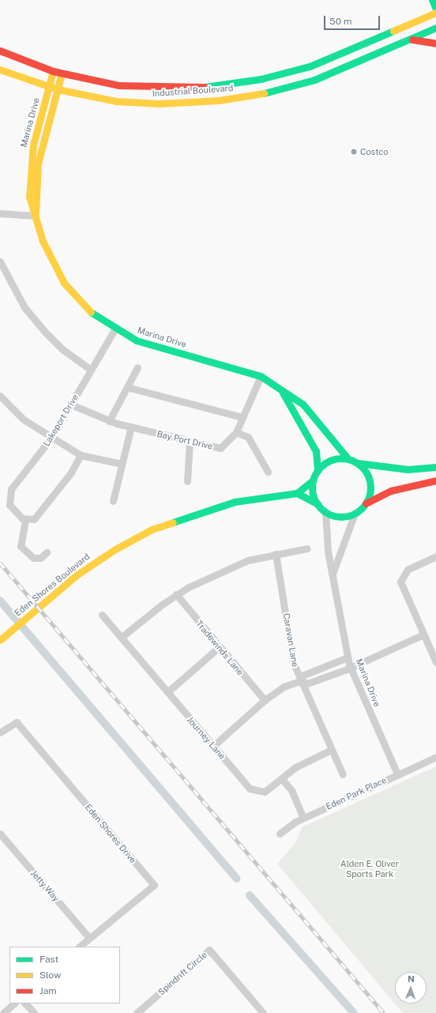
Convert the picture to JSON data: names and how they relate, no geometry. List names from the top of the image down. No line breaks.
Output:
{"streets":{"street":["Industrial Boulevard","Marina Drive","Lakeport Drive","Bay Port Drive","Eden Shores Boulevard","Caravan Lane","Tradewinds Lane","Journey Lane","Eden Park Place","Eden Shores Drive","Jetty Way","Spindrift Circle"]},"crossings":[["Industrial Boulevard","Marina Drive"],["Marina Drive","Lakeport Drive"],["Marina Drive","Bay Port Drive"],["Marina Drive","Eden Park Place"],["Lakeport Drive","Bay Port Drive"],["Caravan Lane","Journey Lane"],["Eden Shores Drive","Jetty Way"]],"parks":["Alden E. Oliver Sports Park"],"places":["Costco"],"legend":["Fast","Slow","Jam"],"scale_bar":"50 m","north":"top"}
